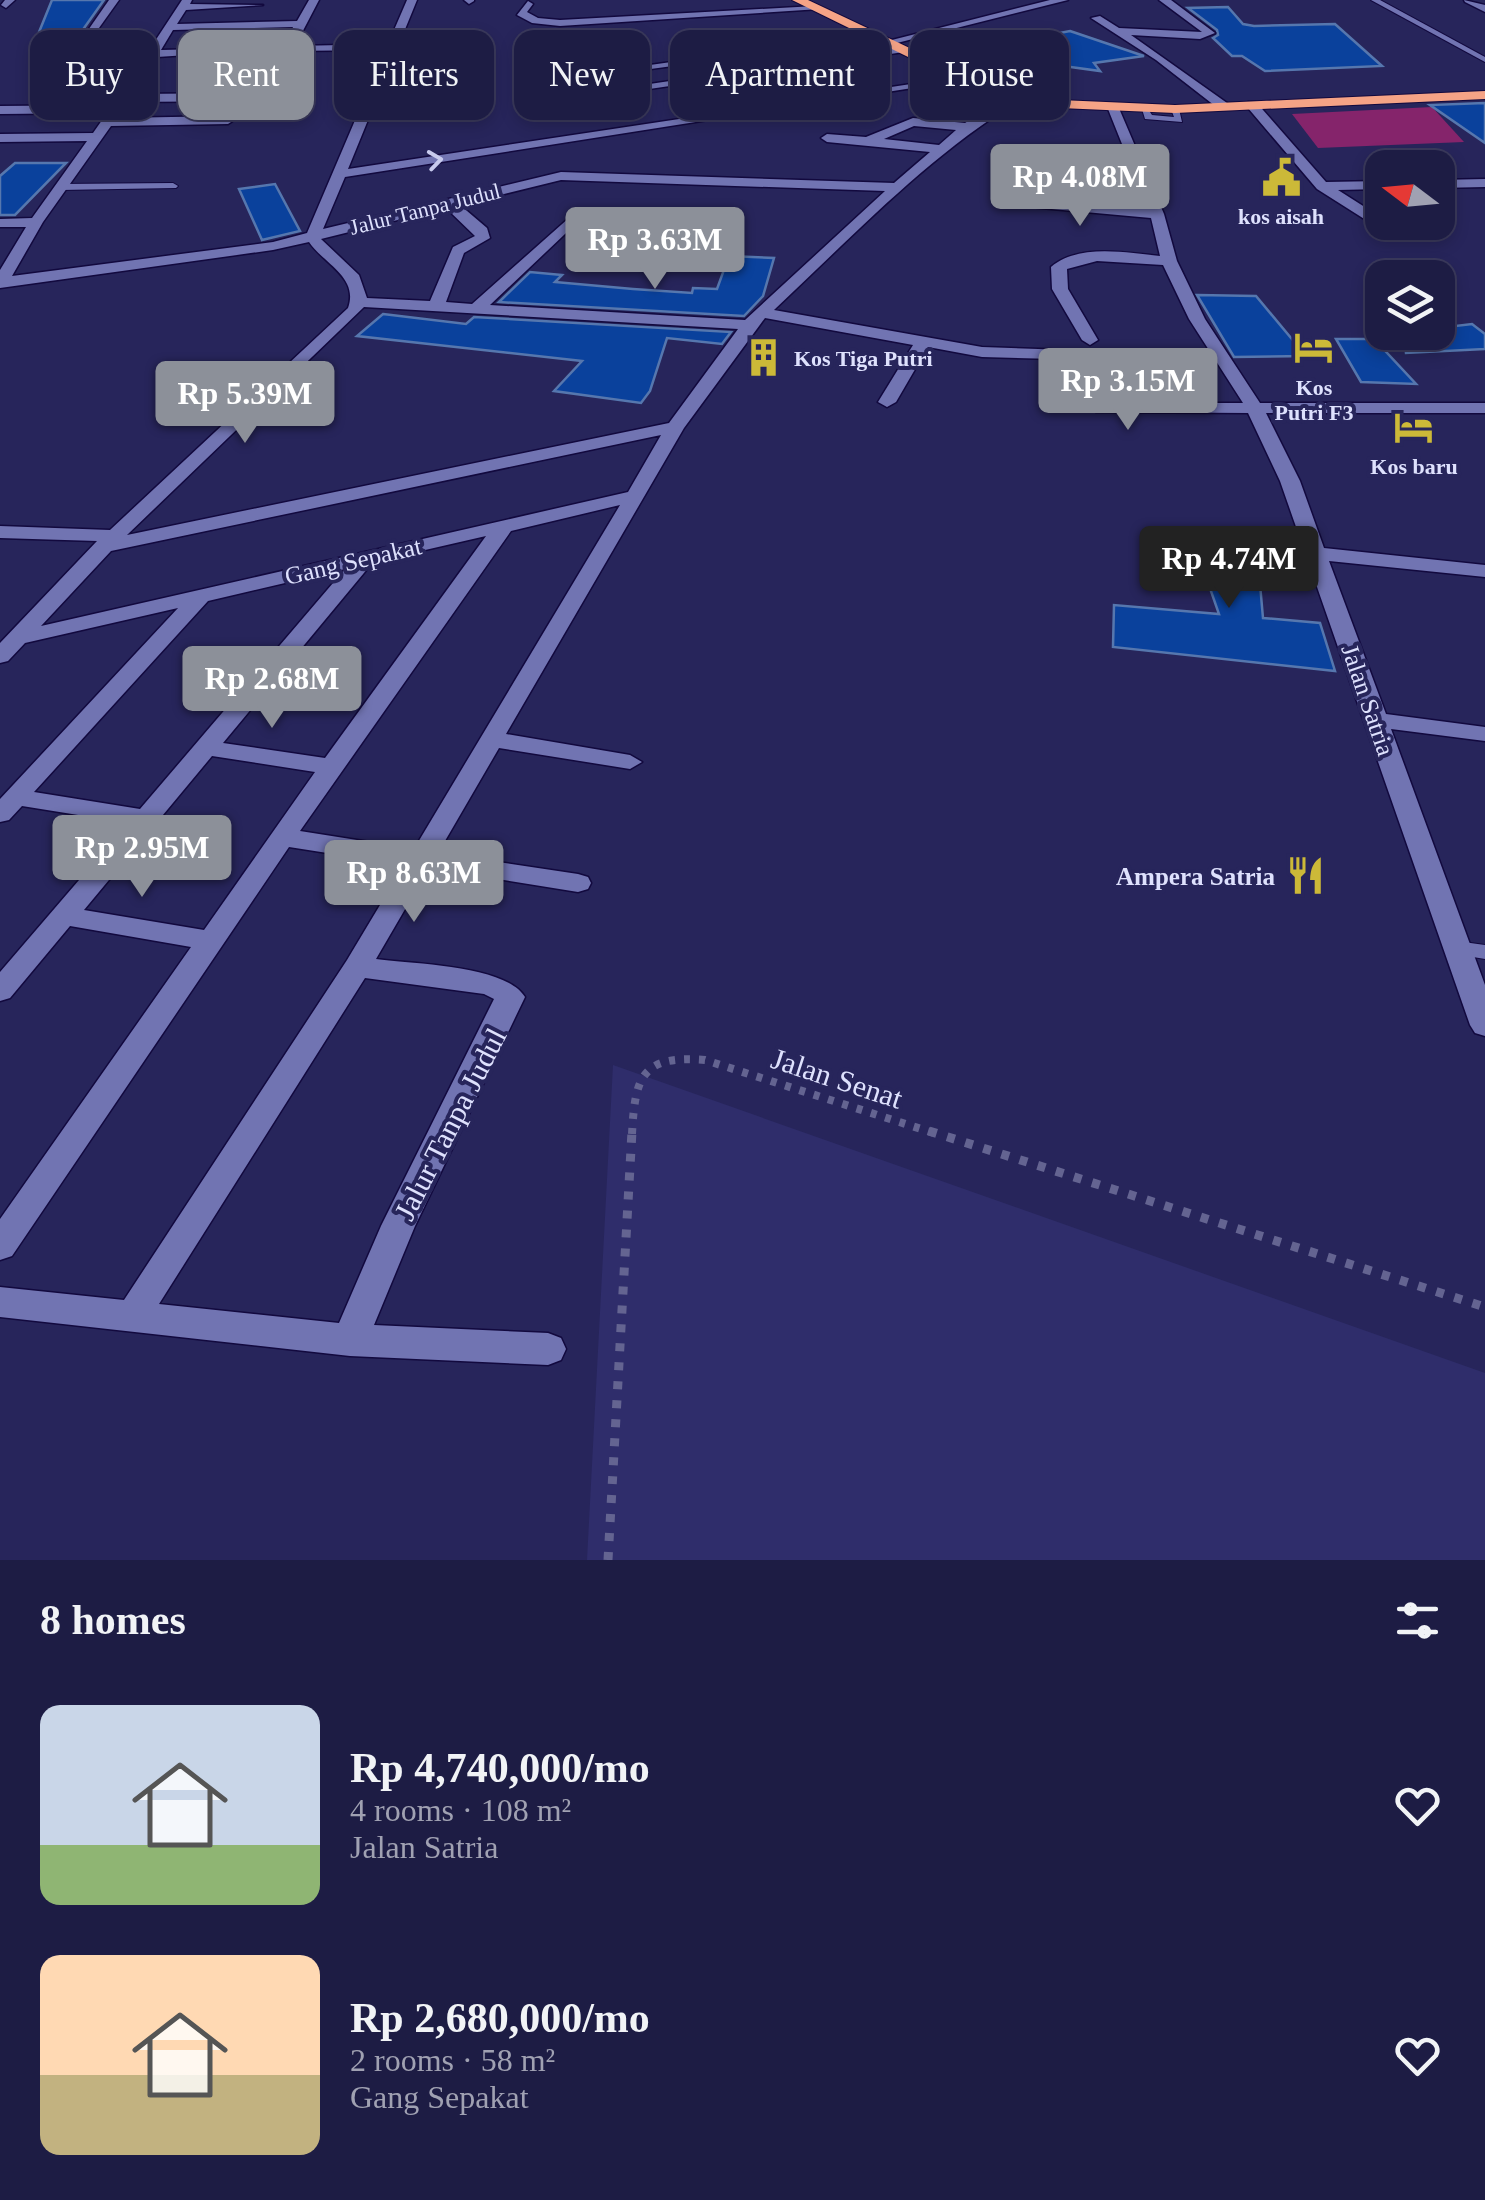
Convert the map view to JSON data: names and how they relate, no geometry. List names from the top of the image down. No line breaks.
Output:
{"streets":{"street":["Jalur Tanpa Judul","Gang Sepakat","Jalan Satria"],"path":["Jalan Senat"]},"places":{"public building":["kos aisah"],"hotel":["Kos Putri F3","Kos baru"],"building":["Kos Tiga Putri"],"restaurant":["Ampera Satria"]},"north":"left","page":{"chip":["Buy","Rent","Filters","New","Apartment","House"],"price":["Rp 4.08M","Rp 3.63M","Rp 3.15M","Rp 5.39M","Rp 4.74M","Rp 2.68M","Rp 2.95M","Rp 8.63M"],"heading":"8 homes","list":[{"name":"Rp 4,740,000/mo","note":"4 rooms · 108 m² · Jalan Satria"},{"name":"Rp 2,680,000/mo","note":"2 rooms · 58 m² · Gang Sepakat"}]}}
